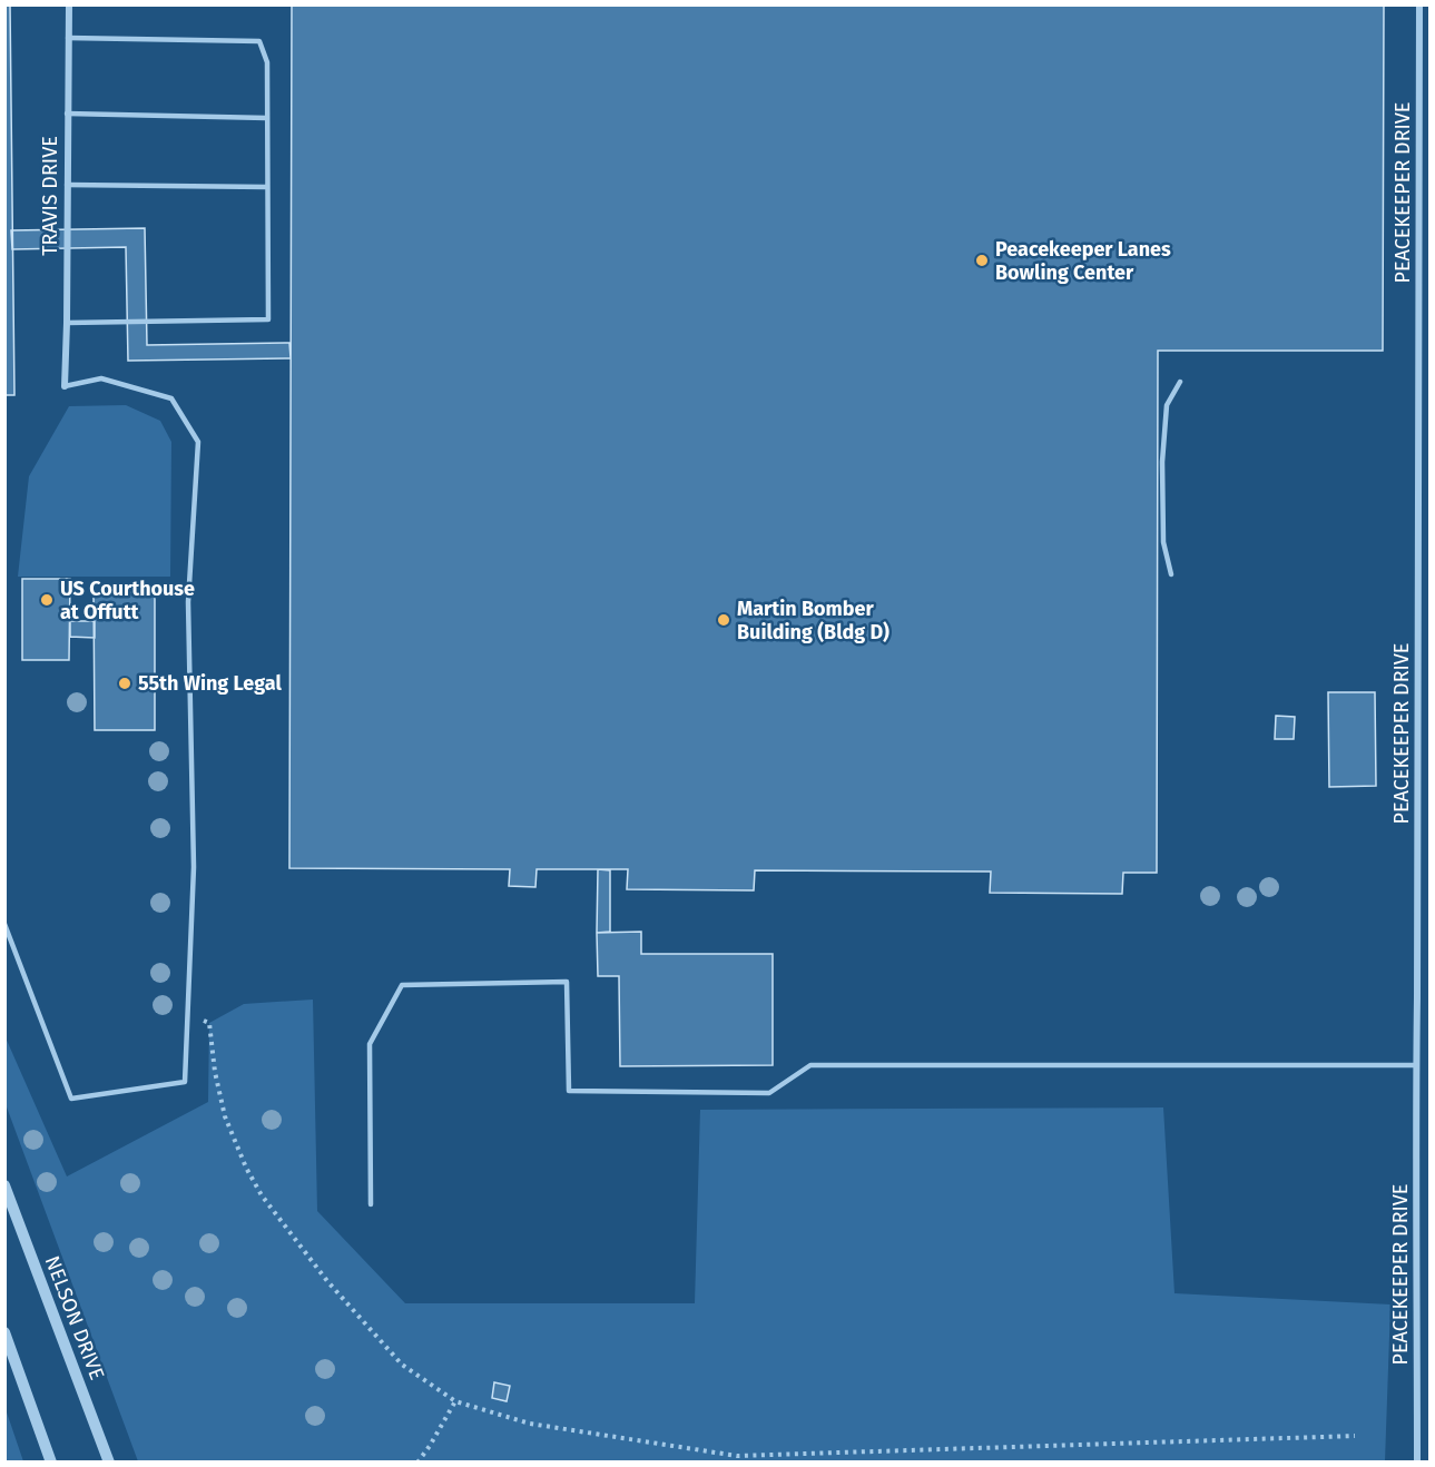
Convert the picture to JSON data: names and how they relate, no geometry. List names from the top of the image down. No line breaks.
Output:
{"streets":{"street":["PEACEKEEPER DRIVE","TRAVIS DRIVE","NELSON DRIVE"]},"places":["Peacekeeper Lanes Bowling Center","US Courthouse at Offutt","Martin Bomber Building (Bldg D)","55th Wing Legal"]}
